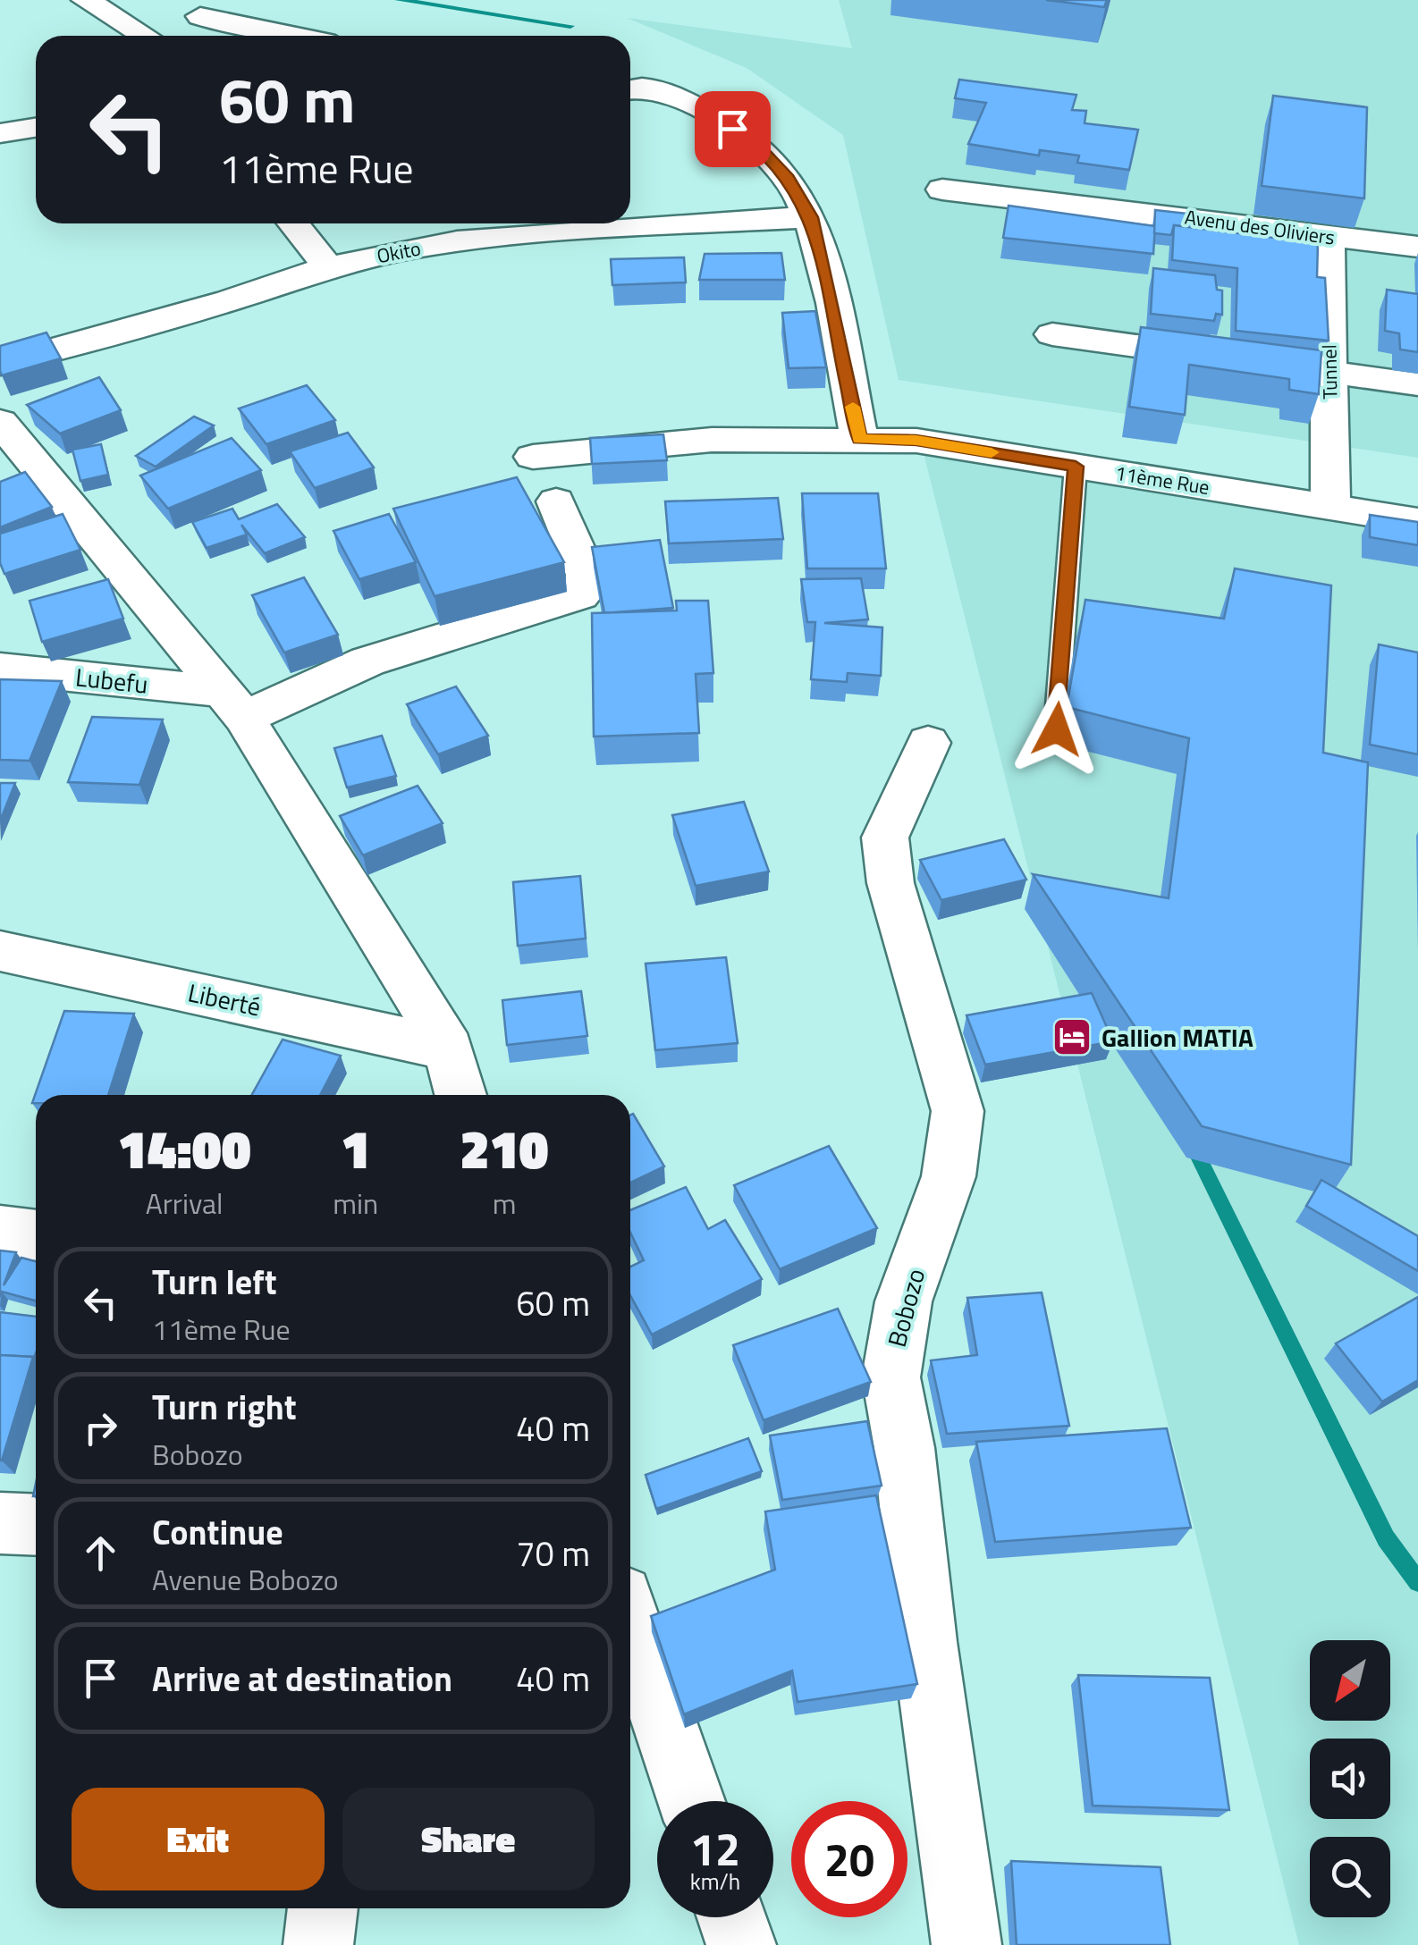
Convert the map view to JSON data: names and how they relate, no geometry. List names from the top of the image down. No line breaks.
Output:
{"streets":{"street":["Avenu des Oliviers","Okito","Tunnel","11ème Rue","Lubefu","Liberté","Bobozo"]},"crossings":[["Avenu des Oliviers","Tunnel"],["Tunnel","11ème Rue"]],"places":{"hotel":["Gallion MATIA"]},"north":"bottom left","page":{"turn":["60 m","11ème Rue"],"eta":["14:00","Arrival","1","min","210","m"],"list":[{"name":"Turn left","note":"11ème Rue","value":"60 m"},{"name":"Turn right","note":"Bobozo","value":"40 m"},{"name":"Continue","note":"Avenue Bobozo","value":"70 m"},{"name":"Arrive at destination","value":"40 m"}],"buttons":["Exit","Share"],"speed":"12 km/h","limit":"20"}}
